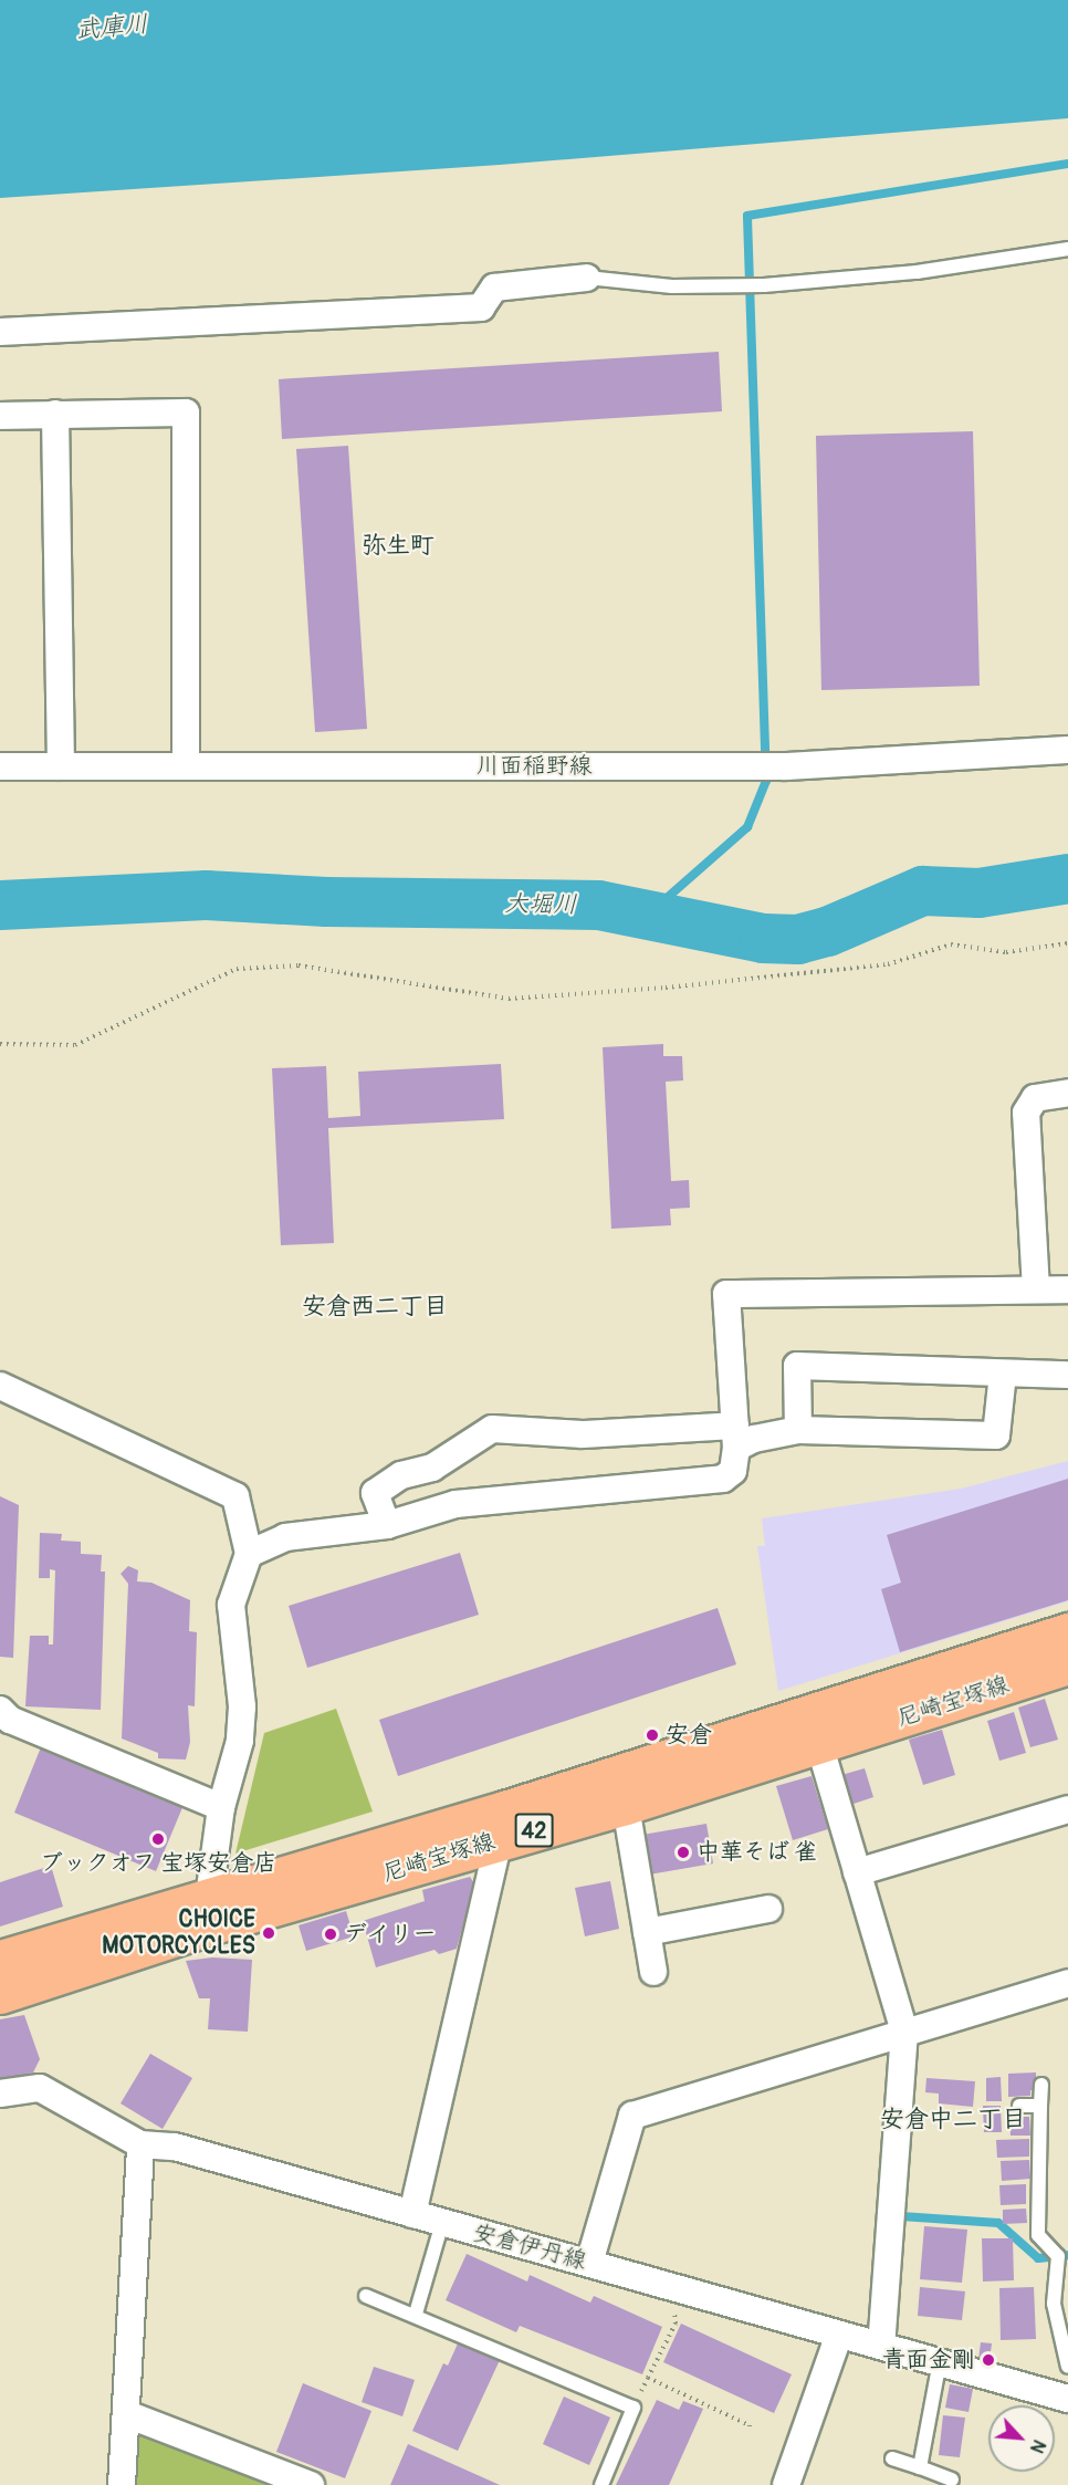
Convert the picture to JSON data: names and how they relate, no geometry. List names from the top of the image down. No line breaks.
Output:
{"streets":{"main road":["尼崎宝塚線","42"],"street":["川面稲野線","安倉伊丹線"]},"districts":["弥生町","安倉西二丁目","安倉中二丁目"],"water":["武庫川","大堀川"],"places":["安倉","ブックオフ 宝塚安倉店","中華そば 雀","CHOICE MOTORCYCLES","デイリー","青面金剛"],"north":"bottom right"}
